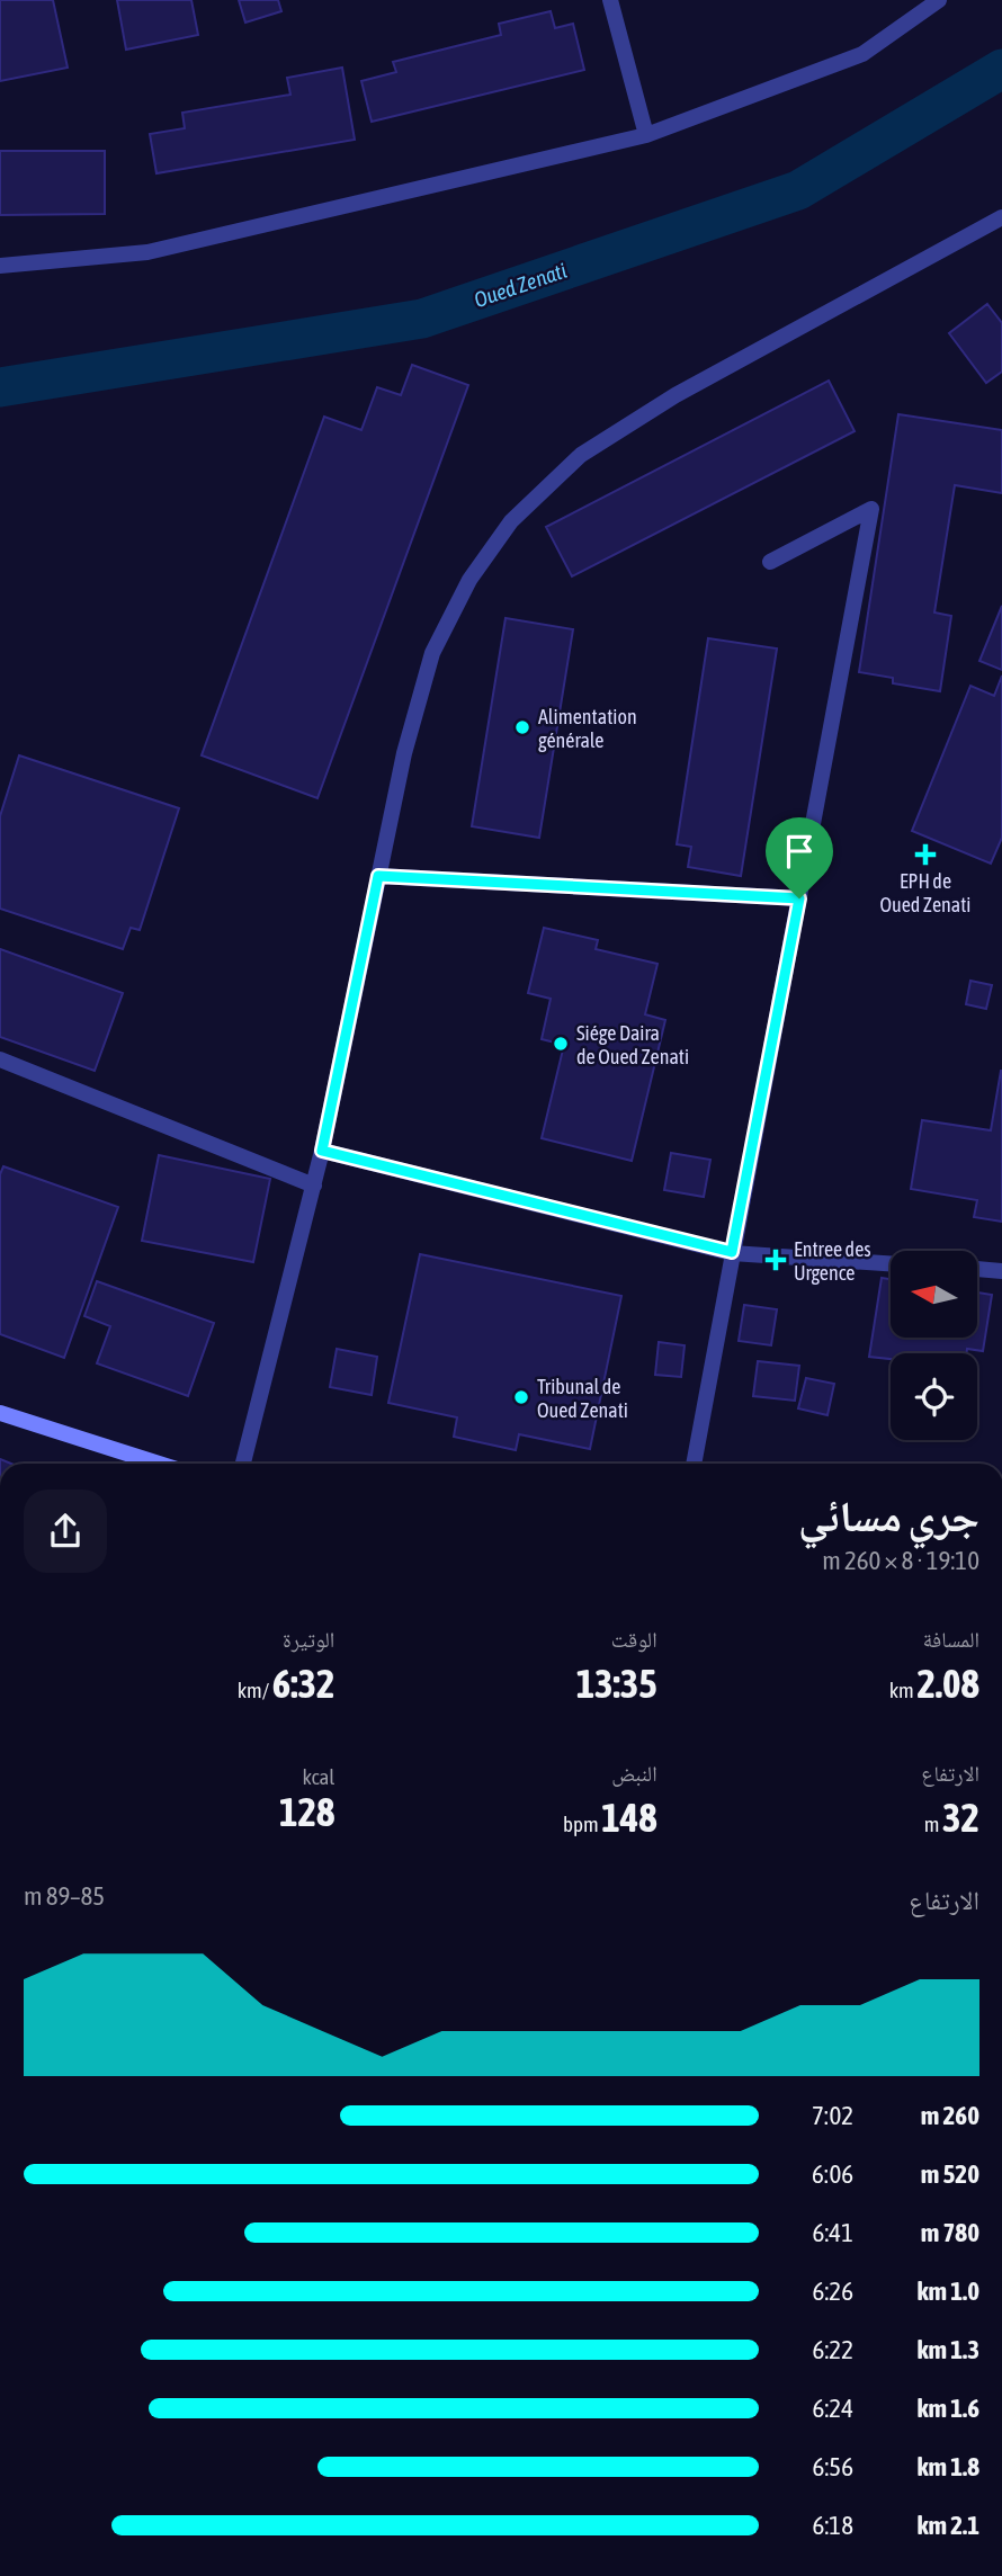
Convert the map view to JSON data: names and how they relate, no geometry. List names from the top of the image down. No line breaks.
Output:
{"water":["Oued Zenati"],"places":{"other":["Alimentation générale","Siége Daira de Oued Zenati","Tribunal de Oued Zenati"],"health":["EPH de Oued Zenati","Entree des Urgence"]},"north":"left","page":{"heading":["جري مسائي","19:10 · 8 × 260 m"],"stats":[["المسافة","2.08 km"],["الوقت","13:35"],["الوتيرة","6:32 /km"],["الارتفاع","32 m"],["النبض","148 bpm"],["kcal","128"]],"chart":["الارتفاع","85–89 m"],"list":[{"name":"260 m","note":"7:02"},{"name":"520 m","note":"6:06"},{"name":"780 m","note":"6:41"},{"name":"1.0 km","note":"6:26"},{"name":"1.3 km","note":"6:22"},{"name":"1.6 km","note":"6:24"},{"name":"1.8 km","note":"6:56"},{"name":"2.1 km","note":"6:18"}]}}
